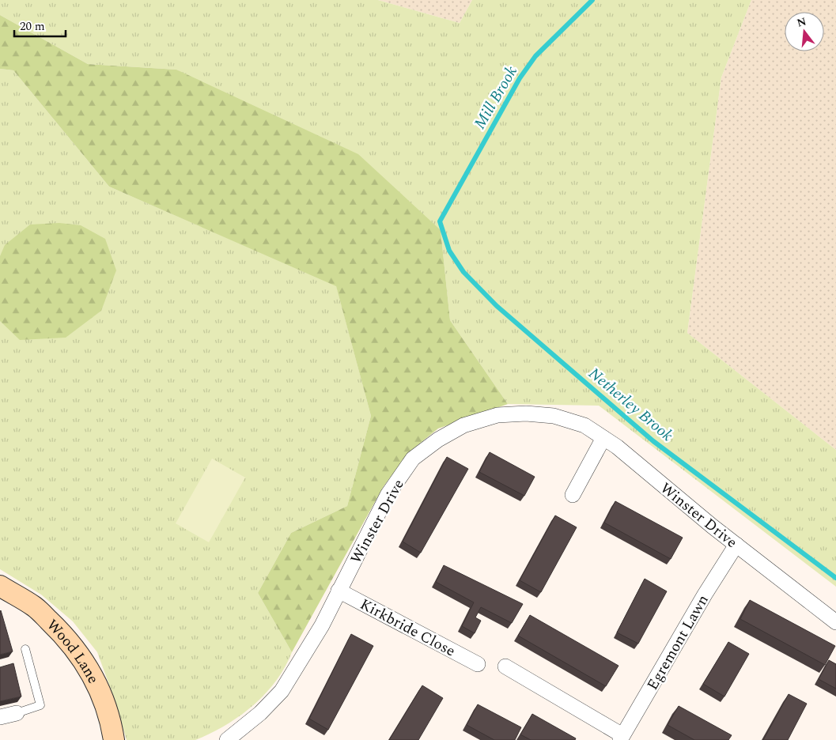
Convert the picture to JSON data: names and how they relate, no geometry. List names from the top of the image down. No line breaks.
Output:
{"streets":{"street":["Winster Drive","Kirkbride Close","Egremont Lawn","Wood Lane"]},"crossings":[["Winster Drive","Kirkbride Close"],["Winster Drive","Egremont Lawn"]],"water":["Mill Brook","Netherley Brook"],"scale_bar":"20 m","north":"top"}
